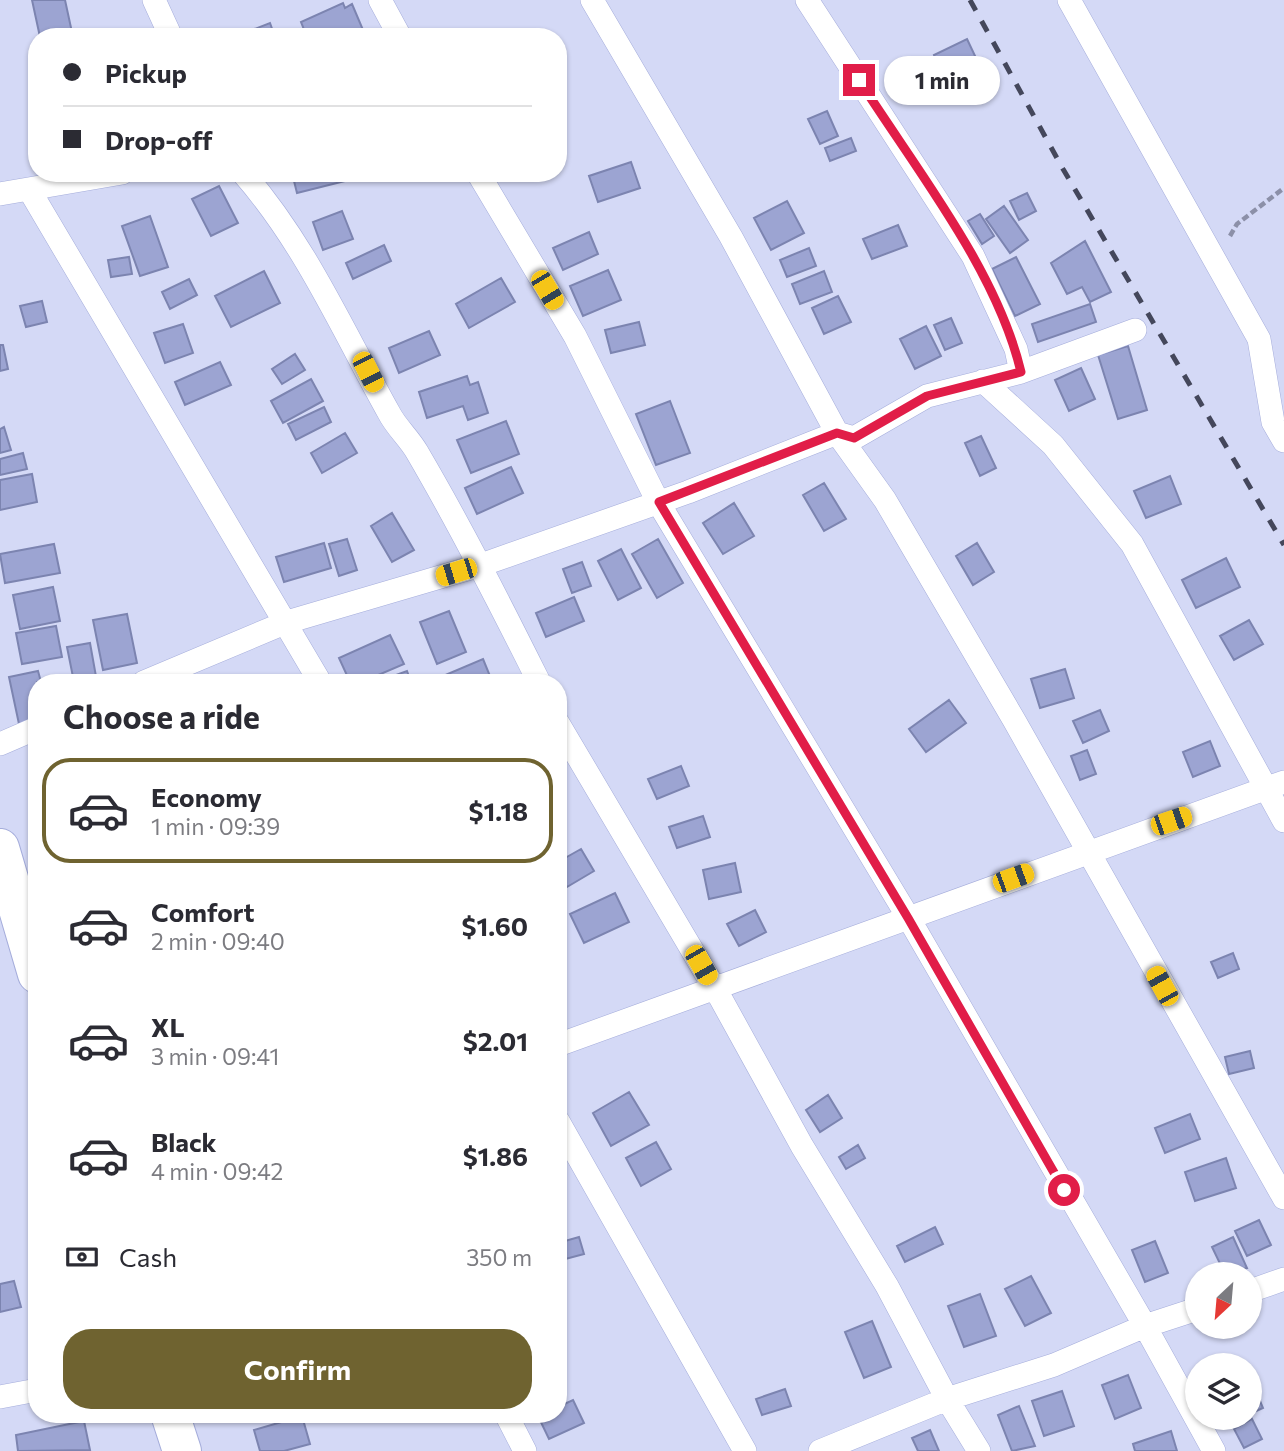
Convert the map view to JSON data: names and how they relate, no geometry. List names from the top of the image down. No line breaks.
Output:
{"north":"bottom left","page":{"banner":["Pickup","Drop-off"],"bubble":"1 min","heading":"Choose a ride","list":[{"name":"Economy","note":"1 min · 09:39","value":"$1.18"},{"name":"Comfort","note":"2 min · 09:40","value":"$1.60"},{"name":"XL","note":"3 min · 09:41","value":"$2.01"},{"name":"Black","note":"4 min · 09:42","value":"$1.86"}],"pay":["Cash","350 m"],"buttons":"Confirm"}}
